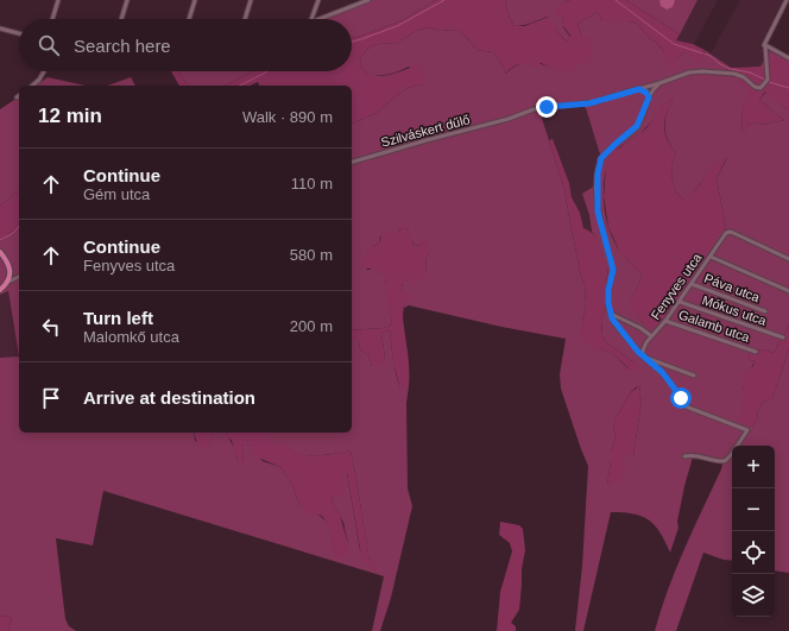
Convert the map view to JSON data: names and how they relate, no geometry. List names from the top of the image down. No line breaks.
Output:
{"streets":{"street":["Szilváskert dűlő","Fenyves utca","Páva utca","Mókus utca","Galamb utca"]},"crossings":[["Fenyves utca","Páva utca"],["Fenyves utca","Mókus utca"],["Fenyves utca","Galamb utca"]],"page":{"search":"Search here","heading":["12 min","Walk · 890 m"],"list":[["Continue","Gém utca","110 m"],["Continue","Fenyves utca","580 m"],["Turn left","Malomkő utca","200 m"],"Arrive at destination"],"map_buttons":["+","−"]}}
